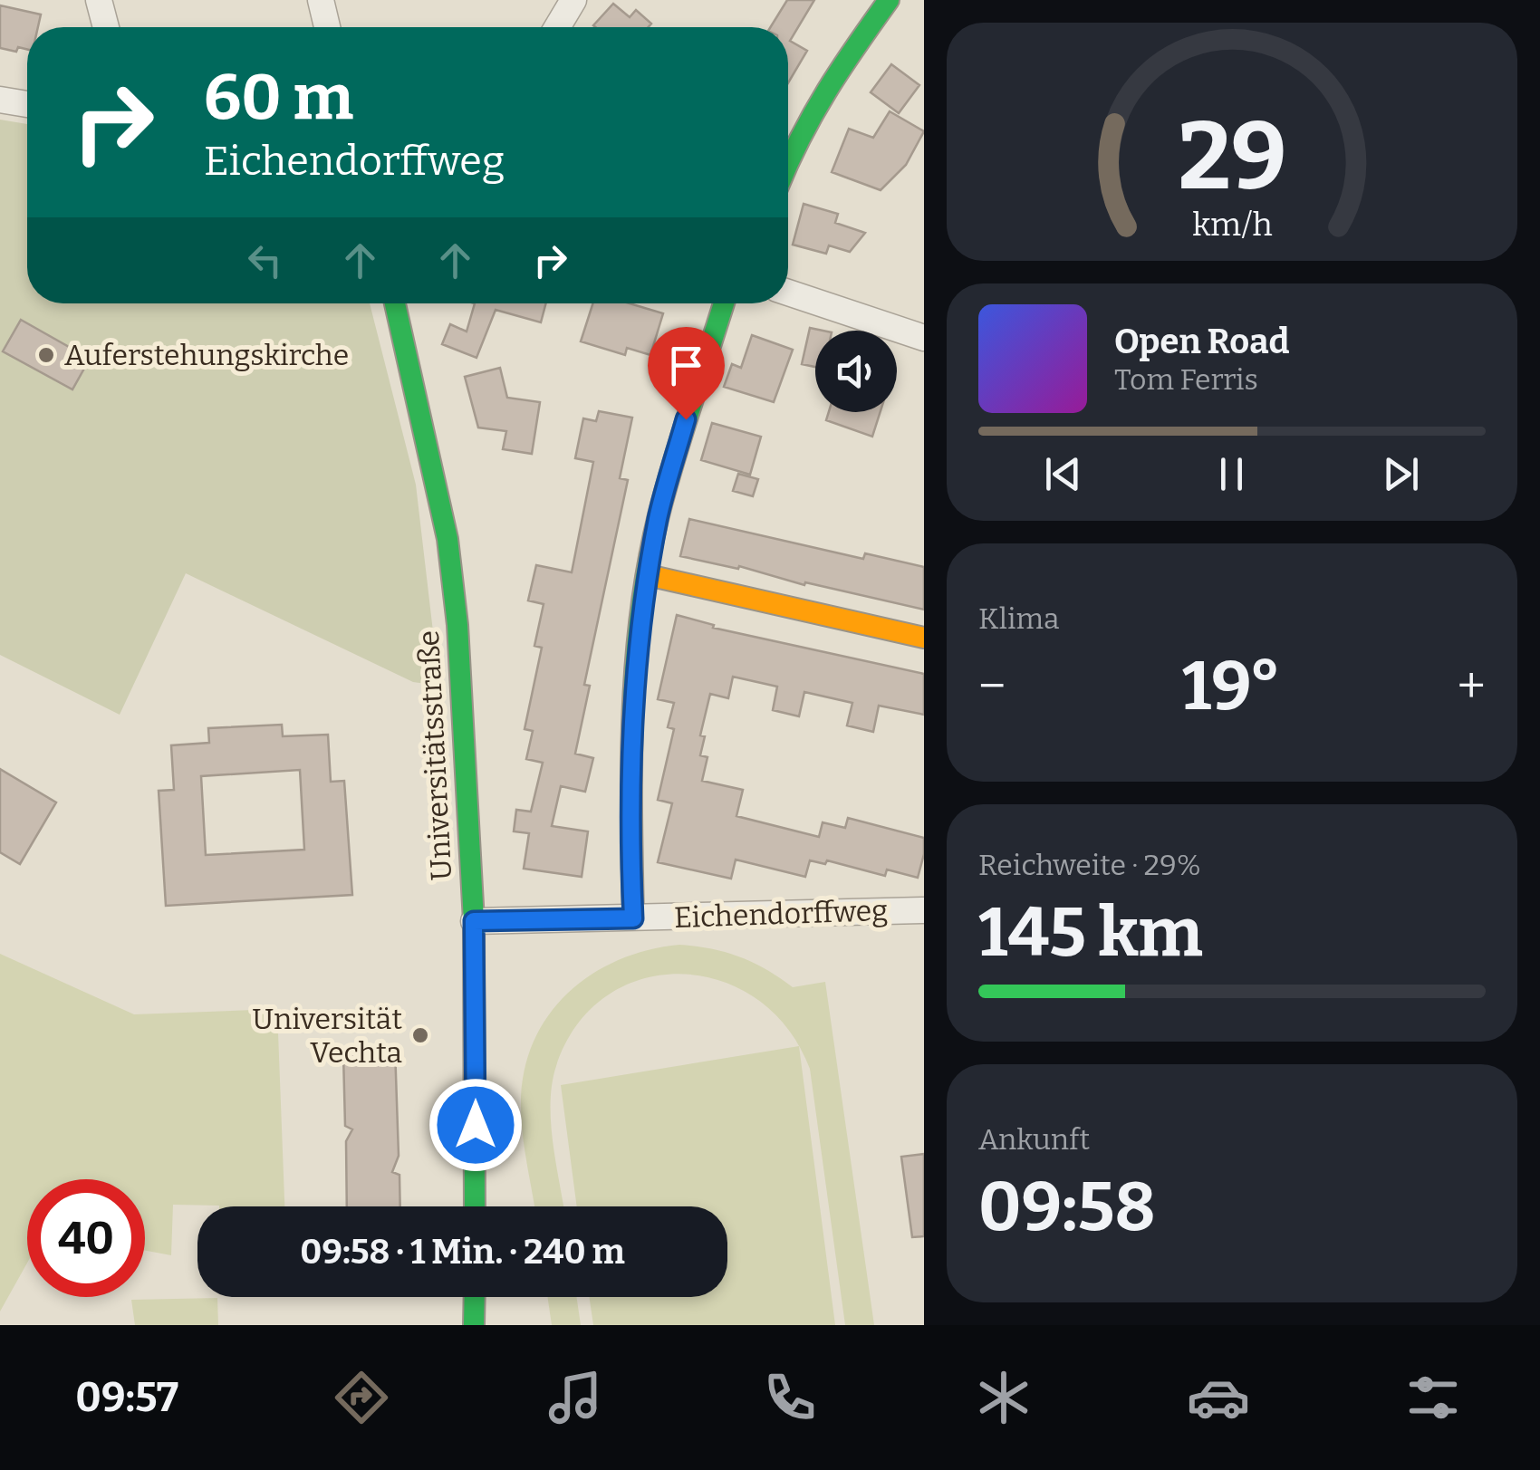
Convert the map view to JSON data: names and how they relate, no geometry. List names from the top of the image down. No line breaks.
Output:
{"streets":{"street":["Universitätsstraße","Eichendorffweg"]},"crossings":[["Universitätsstraße","Eichendorffweg"]],"places":["Auferstehungskirche","Universität Vechta"],"page":{"turn":["60 m","Eichendorffweg"],"song":["Open Road","Tom Ferris"],"tile":["Klima",["Reichweite · 29%","145 km"],["Ankunft","09:58"]],"heat":["−","19°","+"],"limit":"40","trip":"09:58 · 1 Min. · 240 m","tabs":"09:57","gauge":["29","km/h"]}}
